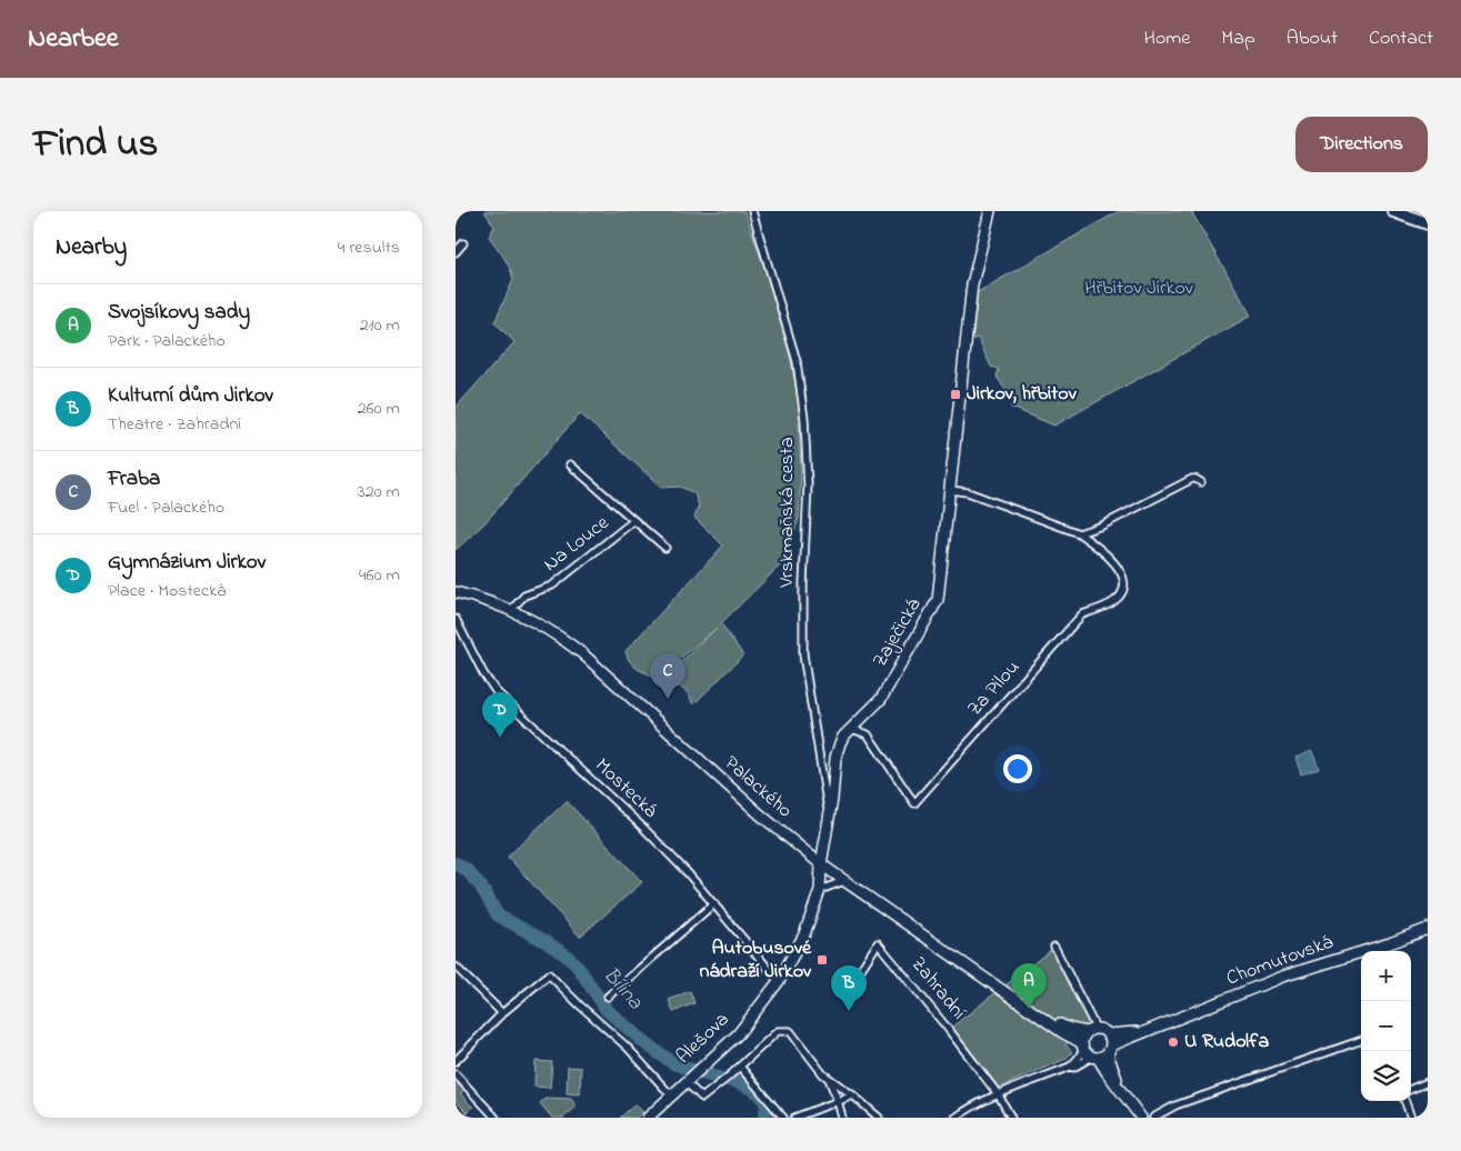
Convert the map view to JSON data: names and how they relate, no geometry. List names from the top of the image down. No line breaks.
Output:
{"streets":{"street":["Vrskmaňská cesta","Na Louce","Zaječická","Za Pilou","Palackého","Mostecká","Chomutovská","Zahradní","Alešova"]},"crossings":[["Vrskmaňská cesta","Zaječická"],["Na Louce","Palackého"],["Zaječická","Za Pilou"],["Zaječická","Palackého"],["Zaječická","Mostecká"],["Zaječická","Alešova"],["Palackého","Chomutovská"],["Mostecká","Alešova"],["Chomutovská","Zahradní"]],"water":["Bílina"],"parks":["Hřbitov Jirkov"],"places":{"transit":["Jirkov, hřbitov","Autobusové nádraží Jirkov"],"other":["U Rudolfa"]},"page":{"header":"Nearbee","nav":["Home","Map","About","Contact"],"title":"Find us","buttons":"Directions","heading":["Nearby","4 results"],"list":[{"mark":"A","name":"Svojsíkovy sady","note":"Park · Palackého","value":"210 m"},{"mark":"B","name":"Kulturní dům Jirkov","note":"Theatre · Zahradní","value":"260 m"},{"mark":"C","name":"Fraba","note":"Fuel · Palackého","value":"320 m"},{"mark":"D","name":"Gymnázium Jirkov","note":"Place · Mostecká","value":"460 m"}],"pins":["C","D","A","B"],"map_buttons":["+","−"]}}
